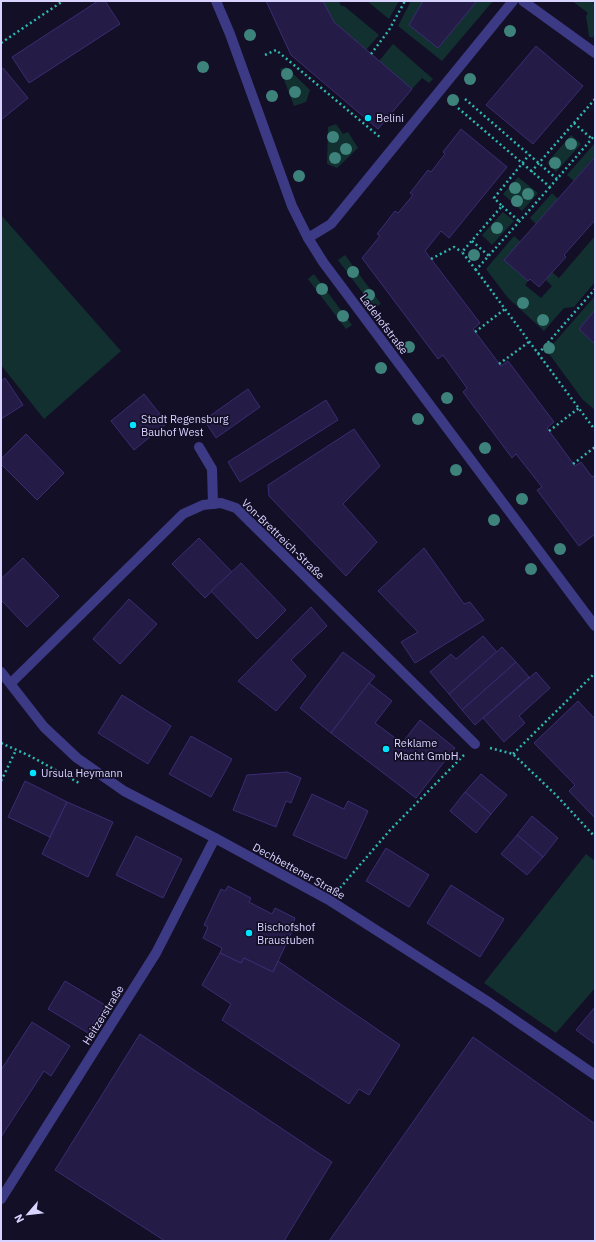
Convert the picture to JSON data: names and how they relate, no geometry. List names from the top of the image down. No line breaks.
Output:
{"streets":{"street":["Ladehofstraße","Von-Brettreich-Straße","Dechbettener Straße","Heitzerstraße"]},"crossings":[["Von-Brettreich-Straße","Dechbettener Straße"],["Dechbettener Straße","Heitzerstraße"]],"places":["Belini","Stadt Regensburg Bauhof West","Reklame Macht GmbH","Ursula Heymann","Bischofshof Braustuben"],"north":"bottom left"}
